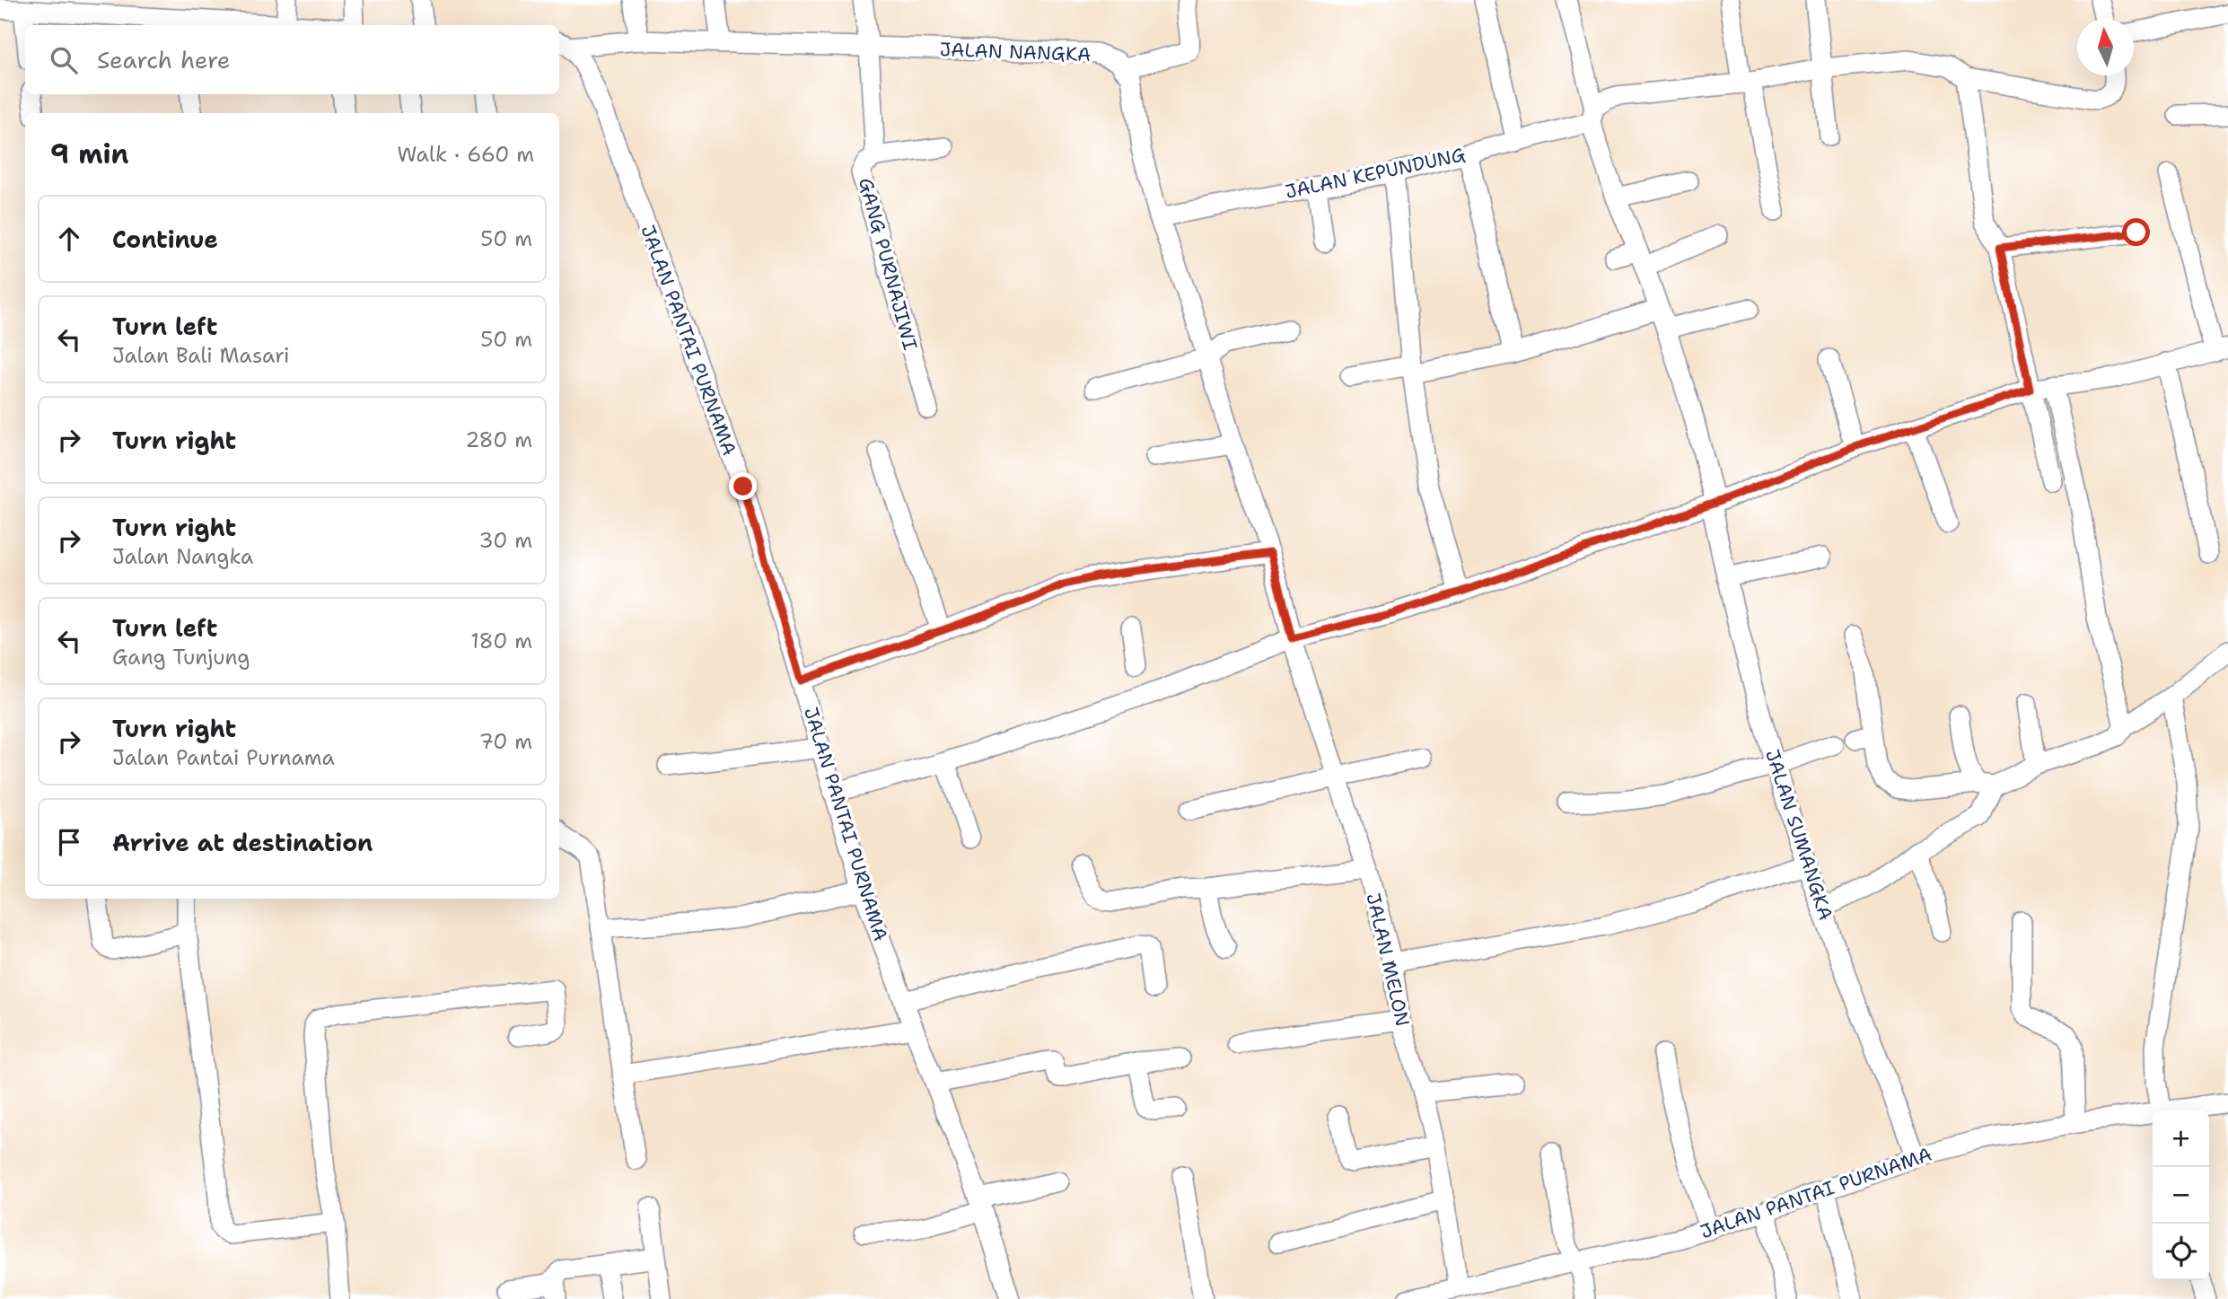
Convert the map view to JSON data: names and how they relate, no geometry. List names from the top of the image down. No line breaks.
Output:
{"streets":{"street":["JALAN NANGKA","JALAN KEPUNDUNG","GANG PURNAJIWI","JALAN PANTAI PURNAMA","JALAN SUMANGKA","JALAN MELON"]},"crossings":[["JALAN NANGKA","GANG PURNAJIWI"],["JALAN NANGKA","JALAN PANTAI PURNAMA"],["JALAN KEPUNDUNG","JALAN SUMANGKA"],["JALAN PANTAI PURNAMA","JALAN SUMANGKA"],["JALAN PANTAI PURNAMA","JALAN MELON"]],"north":"top","page":{"search":"Search here","heading":["9 min","Walk · 660 m"],"list":[["Continue","50 m"],["Turn left","Jalan Bali Masari","50 m"],["Turn right","280 m"],["Turn right","Jalan Nangka","30 m"],["Turn left","Gang Tunjung","180 m"],["Turn right","Jalan Pantai Purnama","70 m"],"Arrive at destination"],"map_buttons":["+","−"]}}
